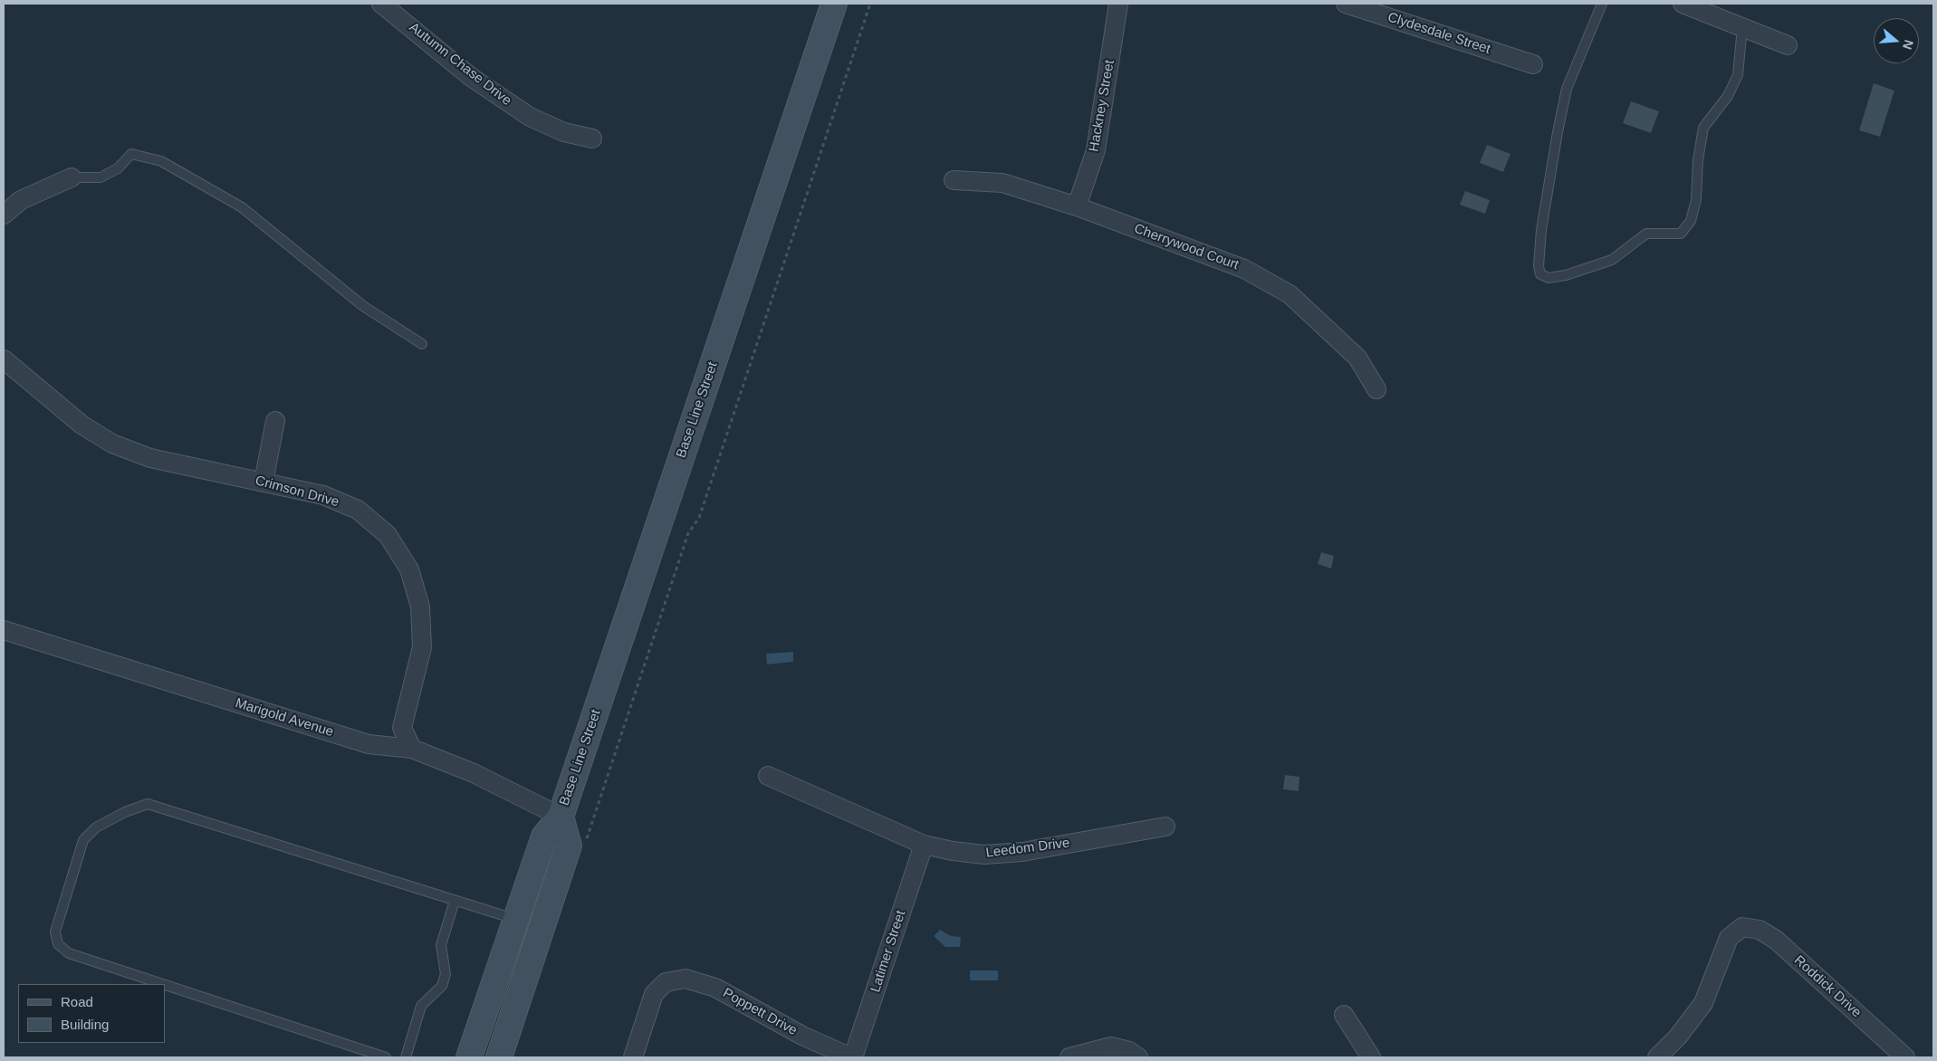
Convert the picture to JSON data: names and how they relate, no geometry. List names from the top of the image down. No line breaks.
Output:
{"streets":{"main road":["Base Line Street"],"street":["Clydesdale Street","Autumn Chase Drive","Hackney Street","Cherrywood Court","Crimson Drive","Marigold Avenue","Leedom Drive","Latimer Street","Roddick Drive","Poppett Drive"]},"crossings":[["Hackney Street","Cherrywood Court"],["Base Line Street","Marigold Avenue"],["Crimson Drive","Marigold Avenue"],["Leedom Drive","Latimer Street"],["Latimer Street","Poppett Drive"]],"legend":["Road","Building"],"north":"right"}
